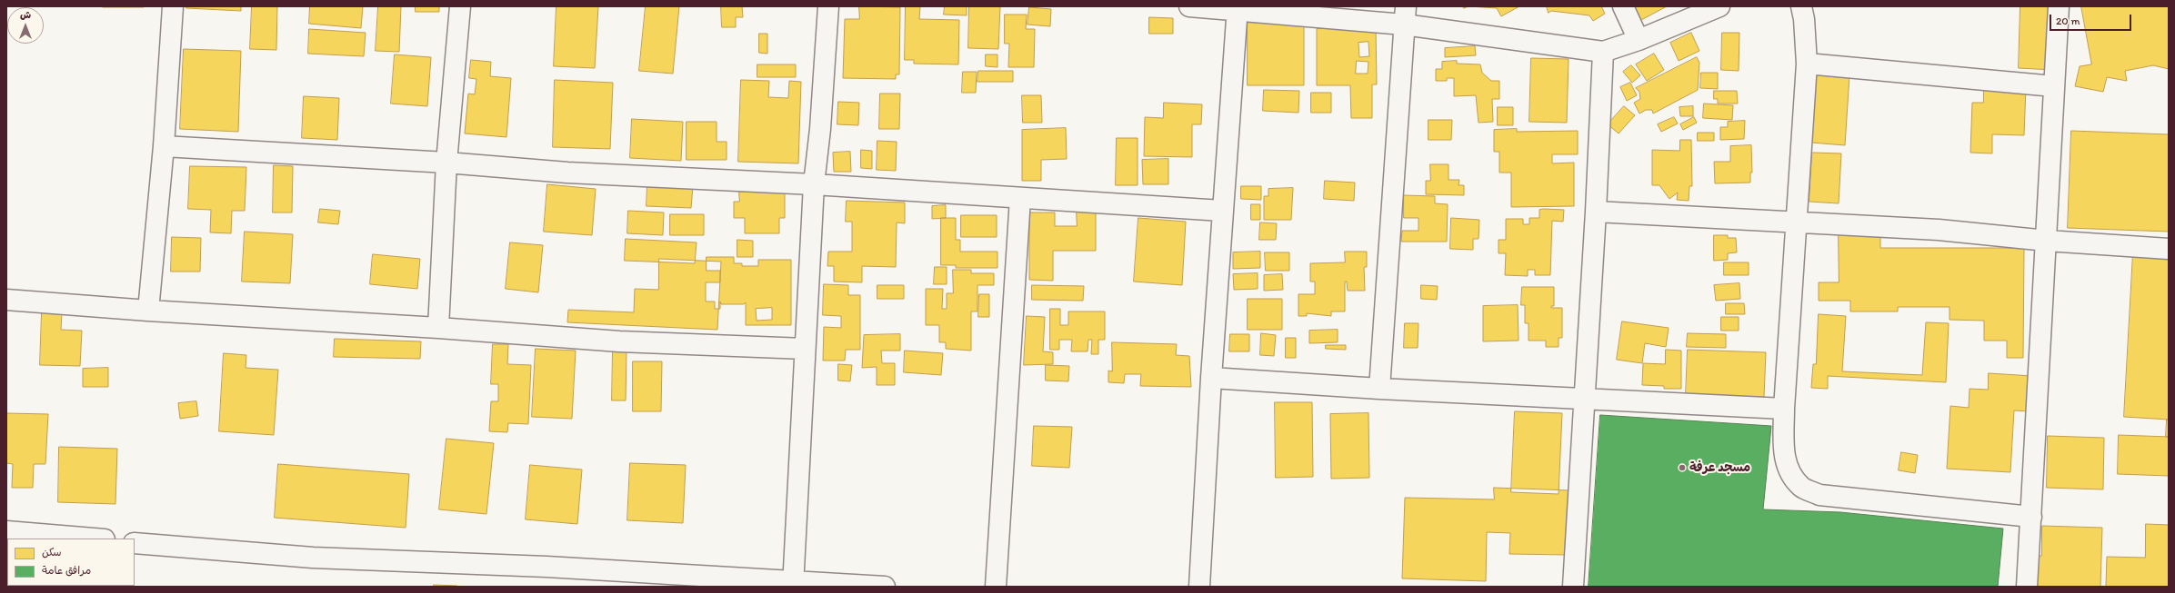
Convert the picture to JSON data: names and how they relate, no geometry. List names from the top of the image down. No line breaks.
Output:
{"places":["مسجد عرفة"],"legend":["سكن","مرافق عامة"],"scale_bar":"20 m","north":"top"}
